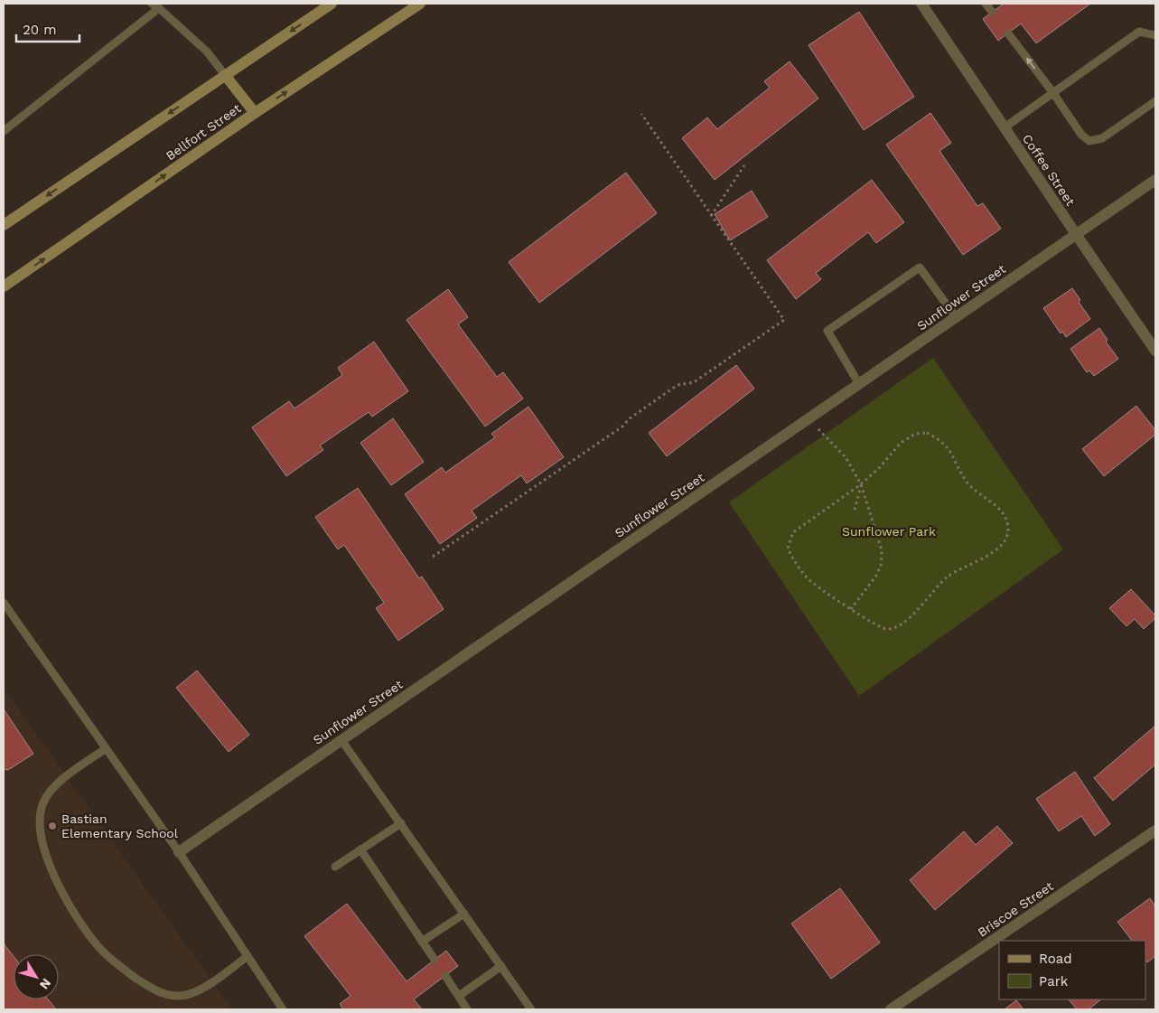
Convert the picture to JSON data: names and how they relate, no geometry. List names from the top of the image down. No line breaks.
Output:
{"streets":{"main road":["Bellfort Street"],"street":["Coffee Street","Sunflower Street","Briscoe Street"]},"crossings":[["Coffee Street","Sunflower Street"]],"parks":["Sunflower Park"],"places":["Bastian Elementary School"],"legend":["Road","Park"],"scale_bar":"20 m","north":"bottom right"}
